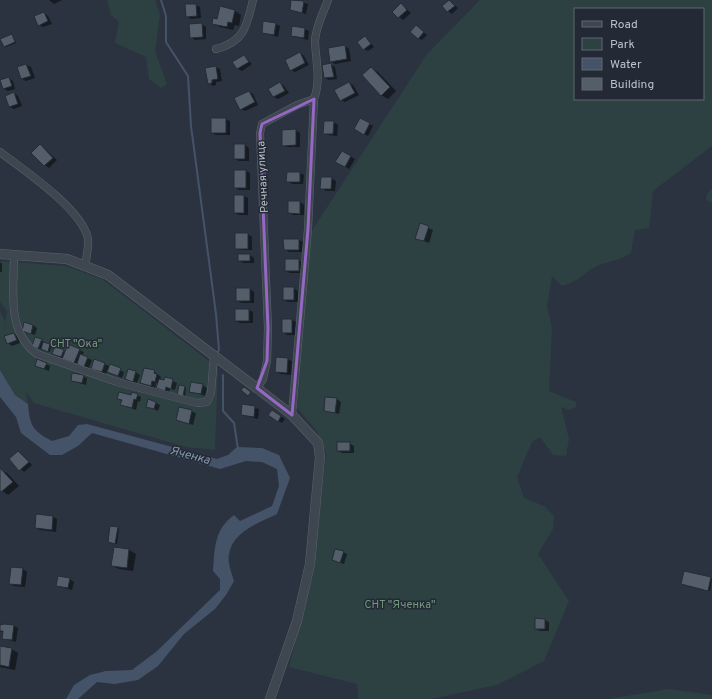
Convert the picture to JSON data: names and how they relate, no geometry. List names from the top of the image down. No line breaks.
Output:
{"streets":{"street":["Речная улица"]},"water":["Яченка"],"parks":["СНТ \"Ока\"","СНТ \"Яченка\""],"legend":["Road","Park","Water","Building"]}
